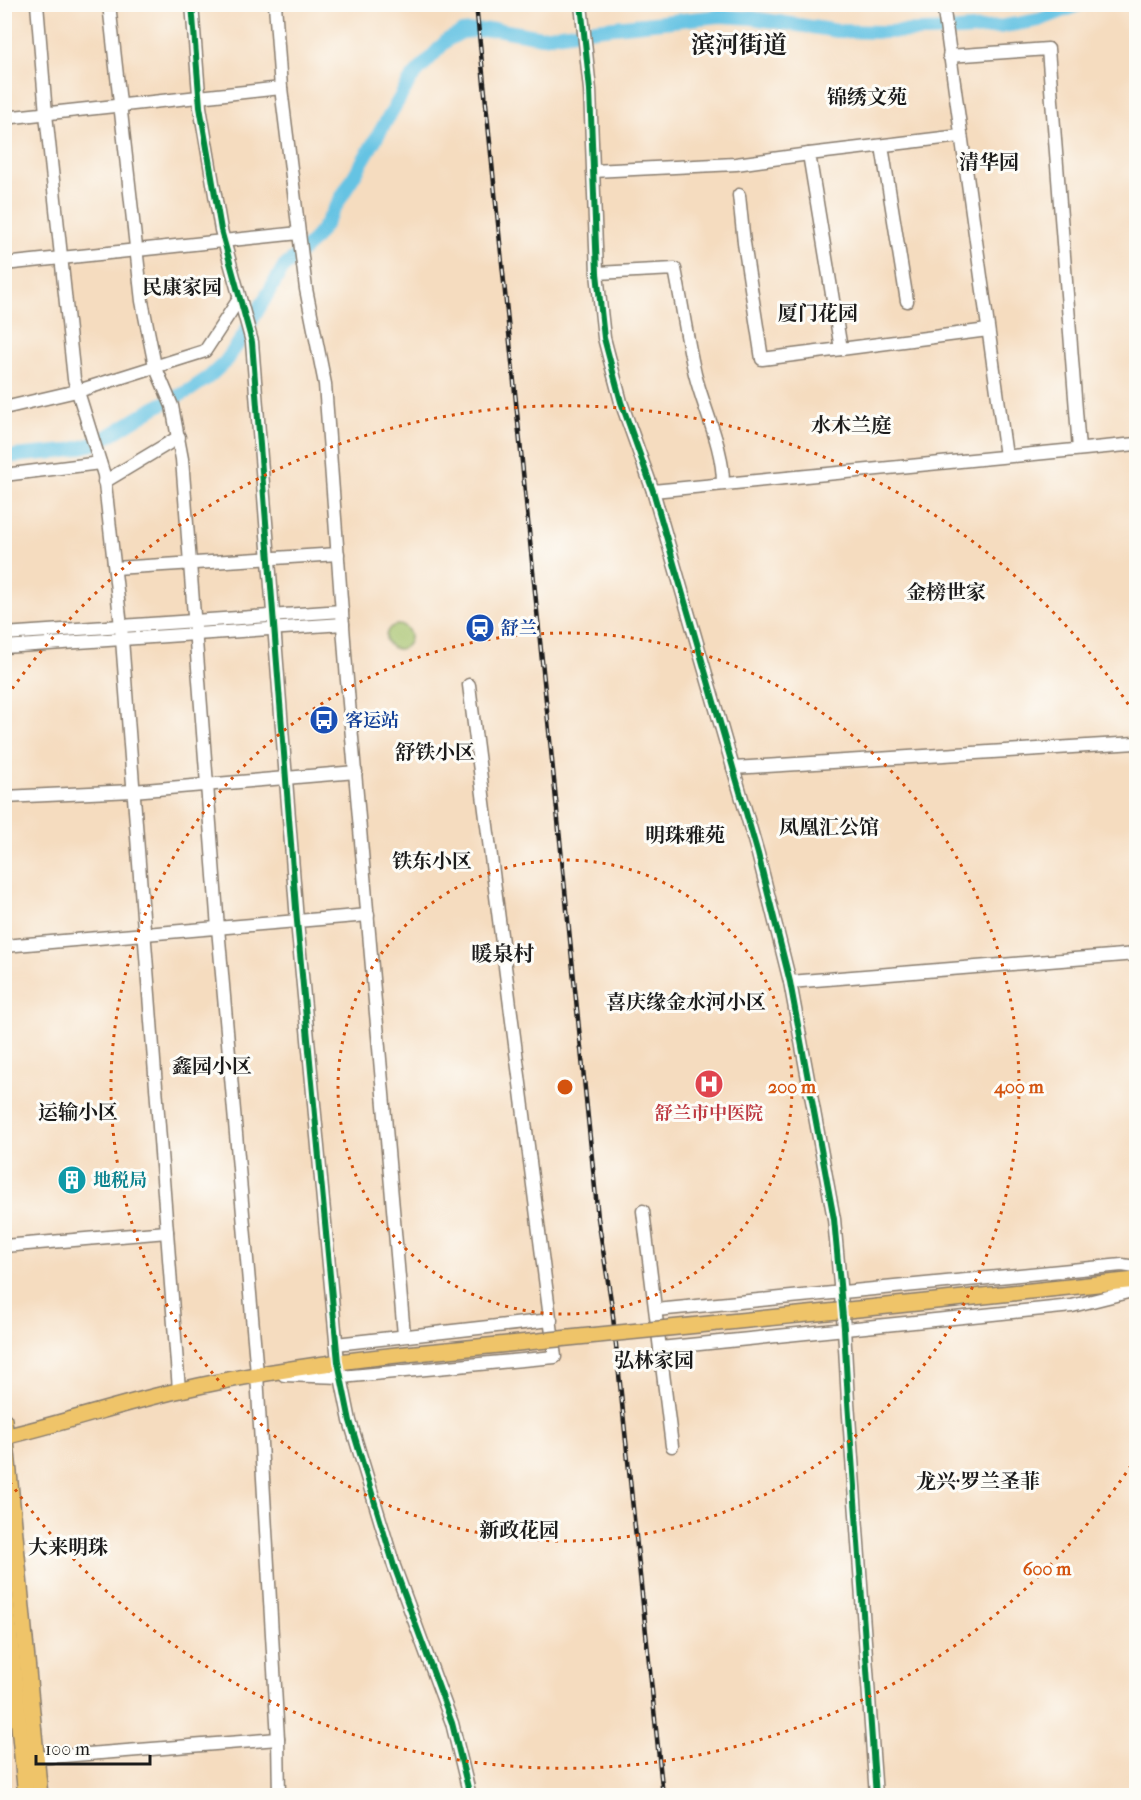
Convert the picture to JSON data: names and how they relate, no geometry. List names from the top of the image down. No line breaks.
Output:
{"districts":["滨河街道","锦绣文苑","清华园","民康家园","厦门花园","水木兰庭","金榜世家","舒铁小区","凤凰汇公馆","明珠雅苑","铁东小区","暖泉村","喜庆缘金水河小区","鑫园小区","运输小区","弘林家园","龙兴·罗兰圣菲","新政花园","大来明珠"],"places":{"station":["舒兰"],"bus stop":["客运站"],"hospital":["舒兰市中医院"],"building":["地税局"]},"scale_bar":"100 m","rings":["200 m","400 m","600 m"]}
